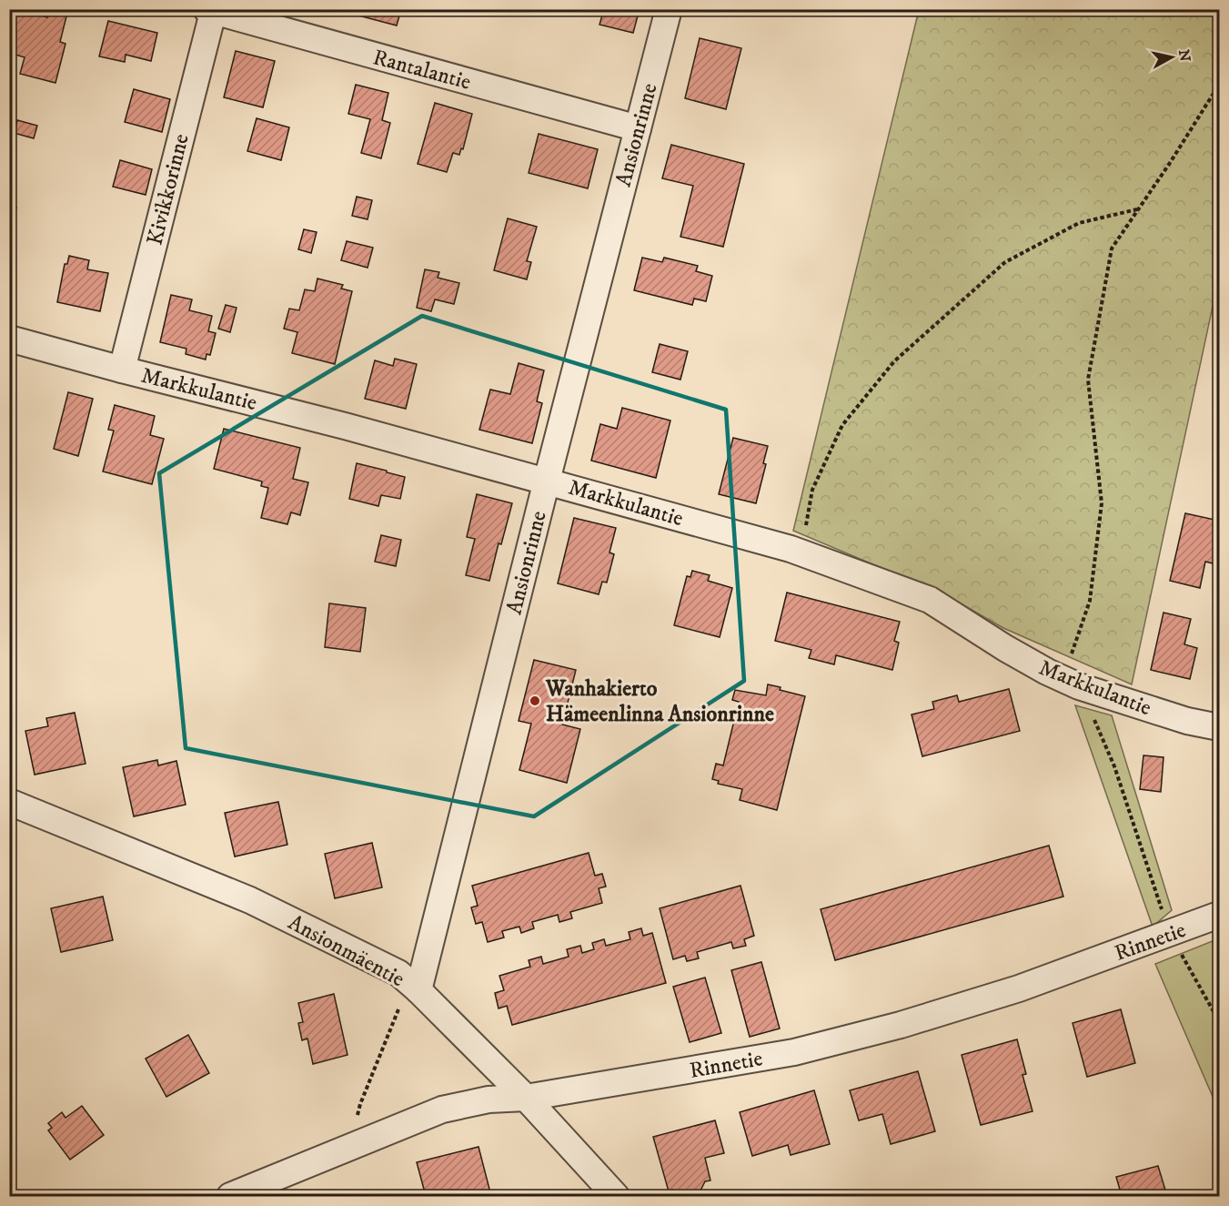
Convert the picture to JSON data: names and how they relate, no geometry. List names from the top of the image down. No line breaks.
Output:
{"streets":{"street":["Rantalantie","Ansionrinne","Kivikkorinne","Markkulantie","Rinnetie","Ansionmäentie"]},"crossings":[["Rantalantie","Ansionrinne"],["Rantalantie","Kivikkorinne"],["Ansionrinne","Markkulantie"],["Ansionrinne","Ansionmäentie"],["Kivikkorinne","Markkulantie"],["Rinnetie","Ansionmäentie"]],"places":["Wanhakierto Hämeenlinna Ansionrinne"],"north":"right"}
